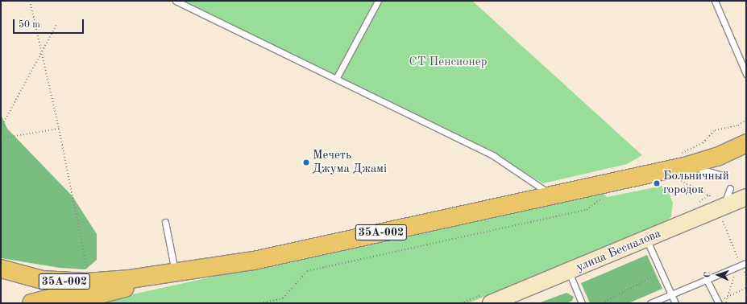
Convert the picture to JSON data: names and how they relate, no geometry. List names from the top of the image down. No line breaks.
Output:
{"streets":{"main road":["35А-002","улица Беспалова"]},"parks":["СТ Пенсионер"],"places":["Мечеть Джума Джамі","Больничный городок"],"scale_bar":"50 m","north":"left"}
